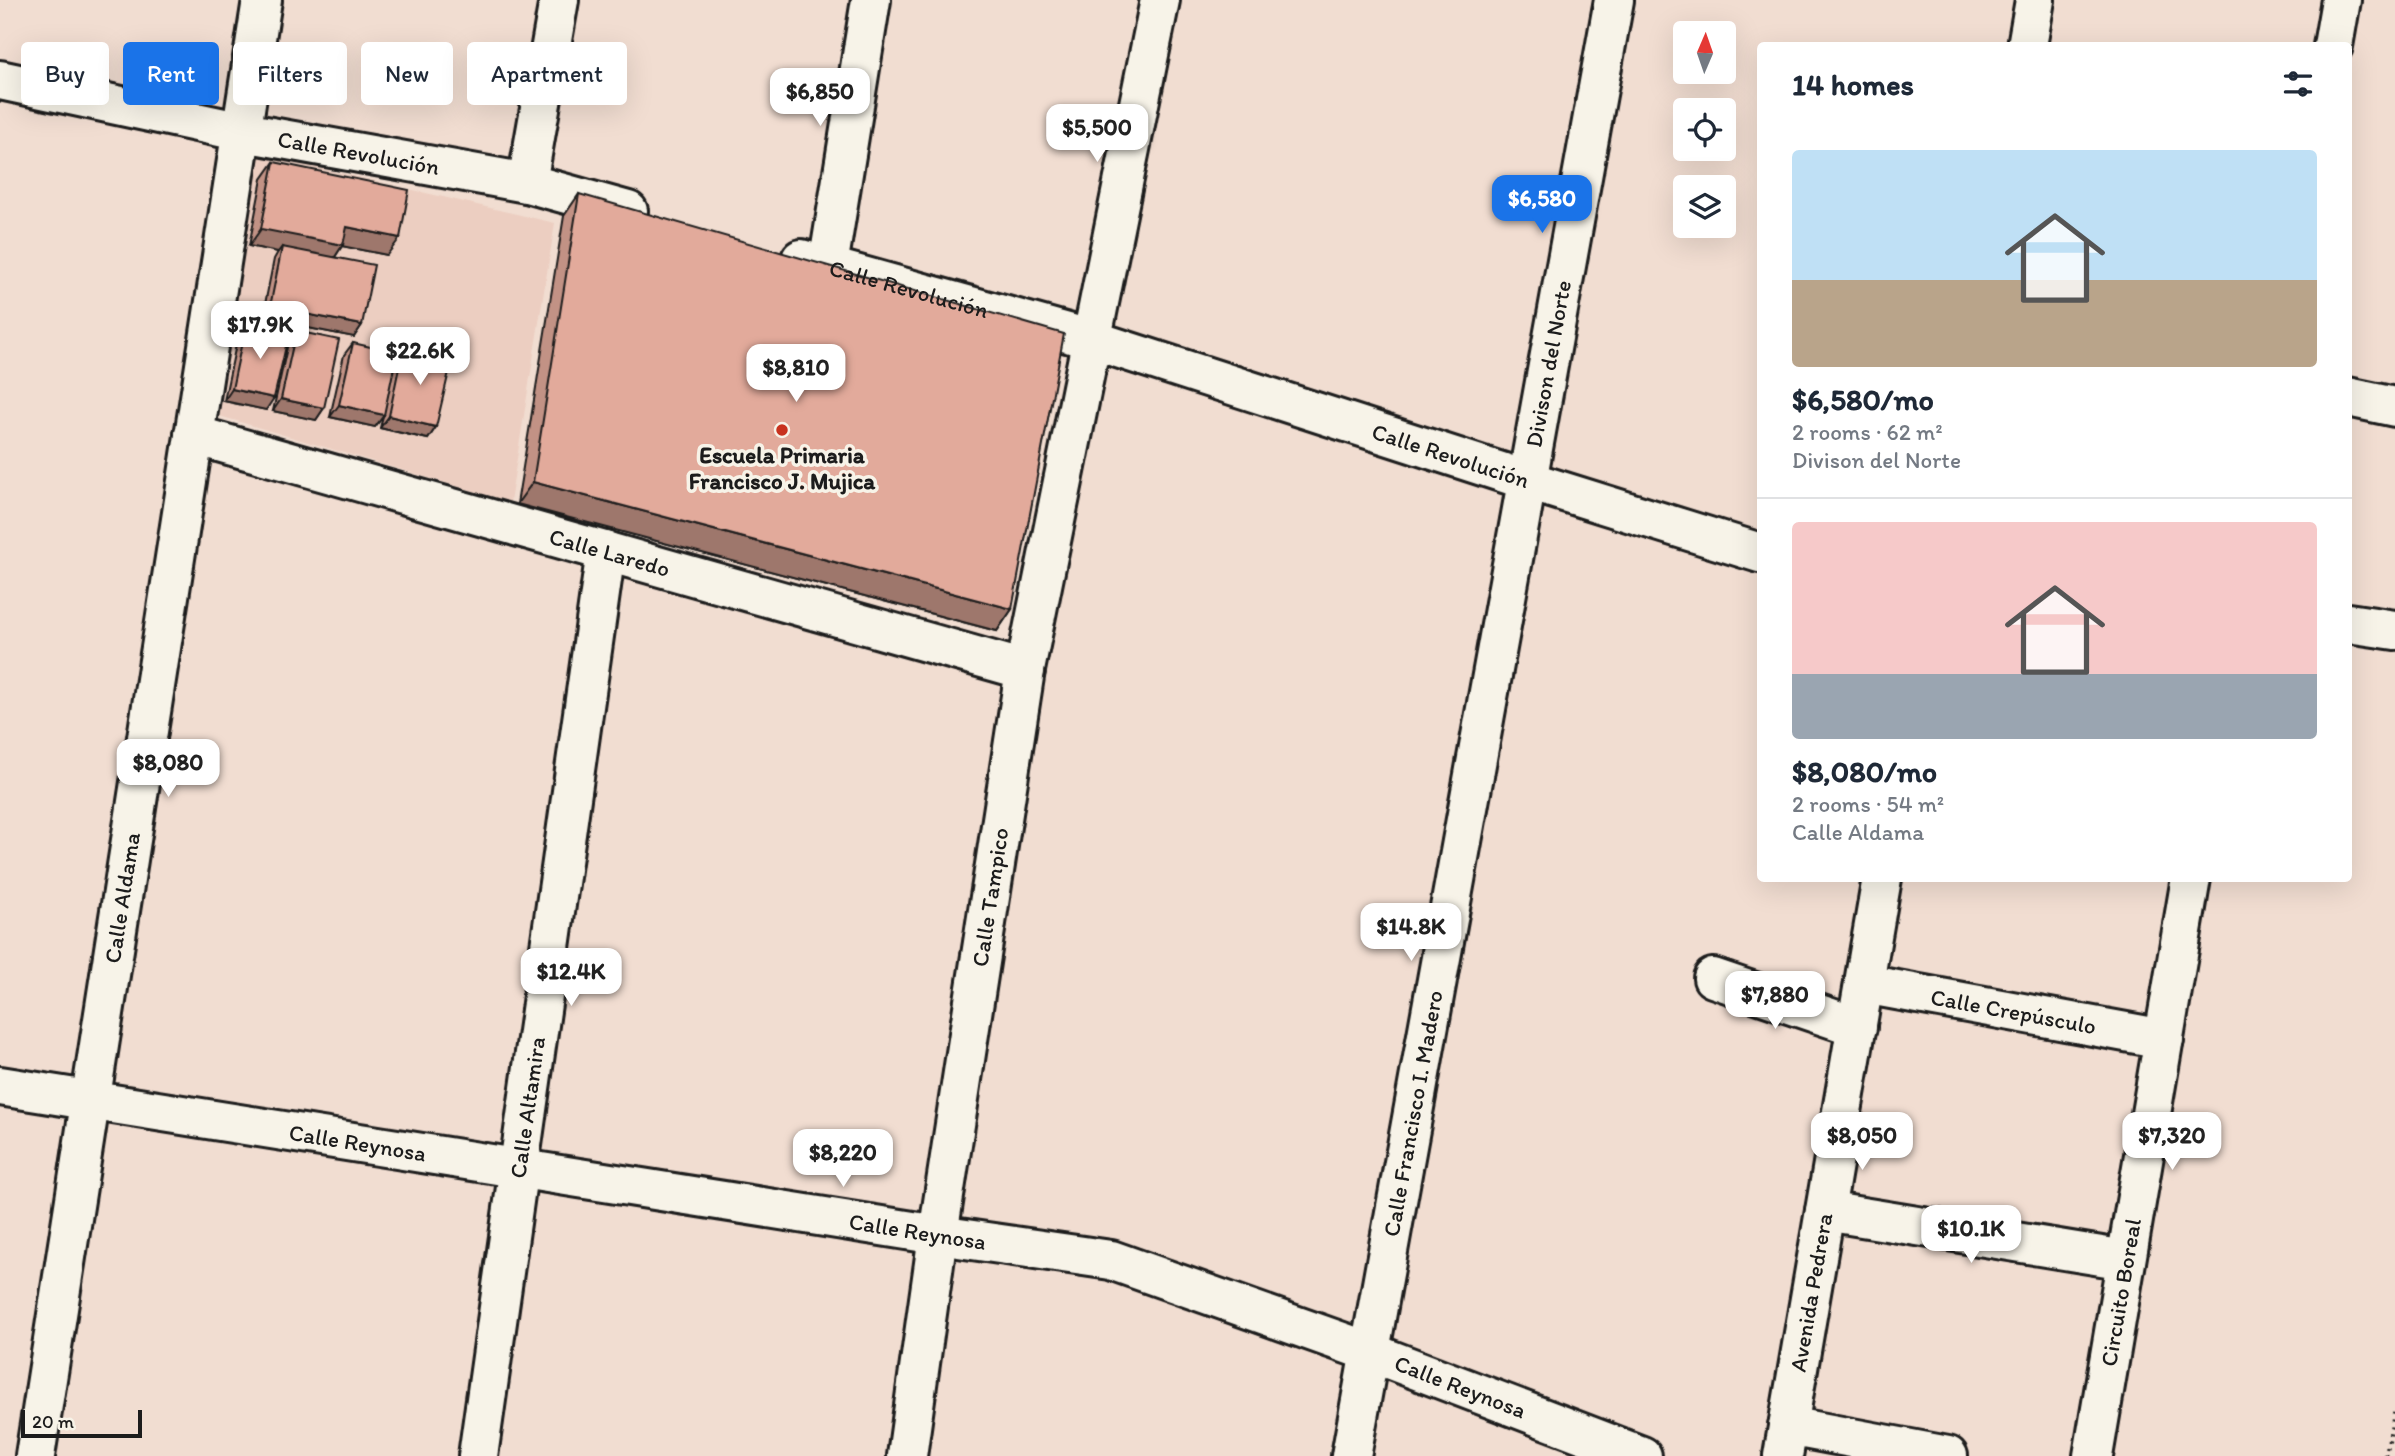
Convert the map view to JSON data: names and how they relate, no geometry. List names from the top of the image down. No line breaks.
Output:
{"streets":{"street":["Calle Revolución","Divison del Norte","Calle Laredo","Calle Tampico","Calle Aldama","Calle Crepúsculo","Calle Altamira","Calle Francisco I. Madero","Calle Reynosa","Avenida Pedrera","Circuito Boreal"]},"crossings":[["Calle Revolución","Divison del Norte"],["Calle Revolución","Calle Tampico"],["Calle Revolución","Calle Aldama"],["Calle Revolución","Calle Francisco I. Madero"],["Divison del Norte","Calle Francisco I. Madero"],["Calle Laredo","Calle Tampico"],["Calle Laredo","Calle Aldama"],["Calle Laredo","Calle Altamira"],["Calle Tampico","Calle Reynosa"],["Calle Aldama","Calle Reynosa"],["Calle Crepúsculo","Avenida Pedrera"],["Calle Crepúsculo","Circuito Boreal"],["Calle Altamira","Calle Reynosa"],["Calle Francisco I. Madero","Calle Reynosa"]],"places":["Escuela Primaria Francisco J. Mujica"],"scale_bar":"20 m","north":"top","page":{"chip":["Buy","Rent","Filters","New","Apartment"],"heading":"14 homes","price":["$6,850","$5,500","$6,580","$17.9K","$22.6K","$8,810","$8,080","$14.8K","$12.4K","$7,880","$8,050","$7,320","$8,220","$10.1K"],"list":[{"name":"$6,580/mo","note":"2 rooms · 62 m² · Divison del Norte"},{"name":"$8,080/mo","note":"2 rooms · 54 m² · Calle Aldama"}],"scale":"20 m"}}
